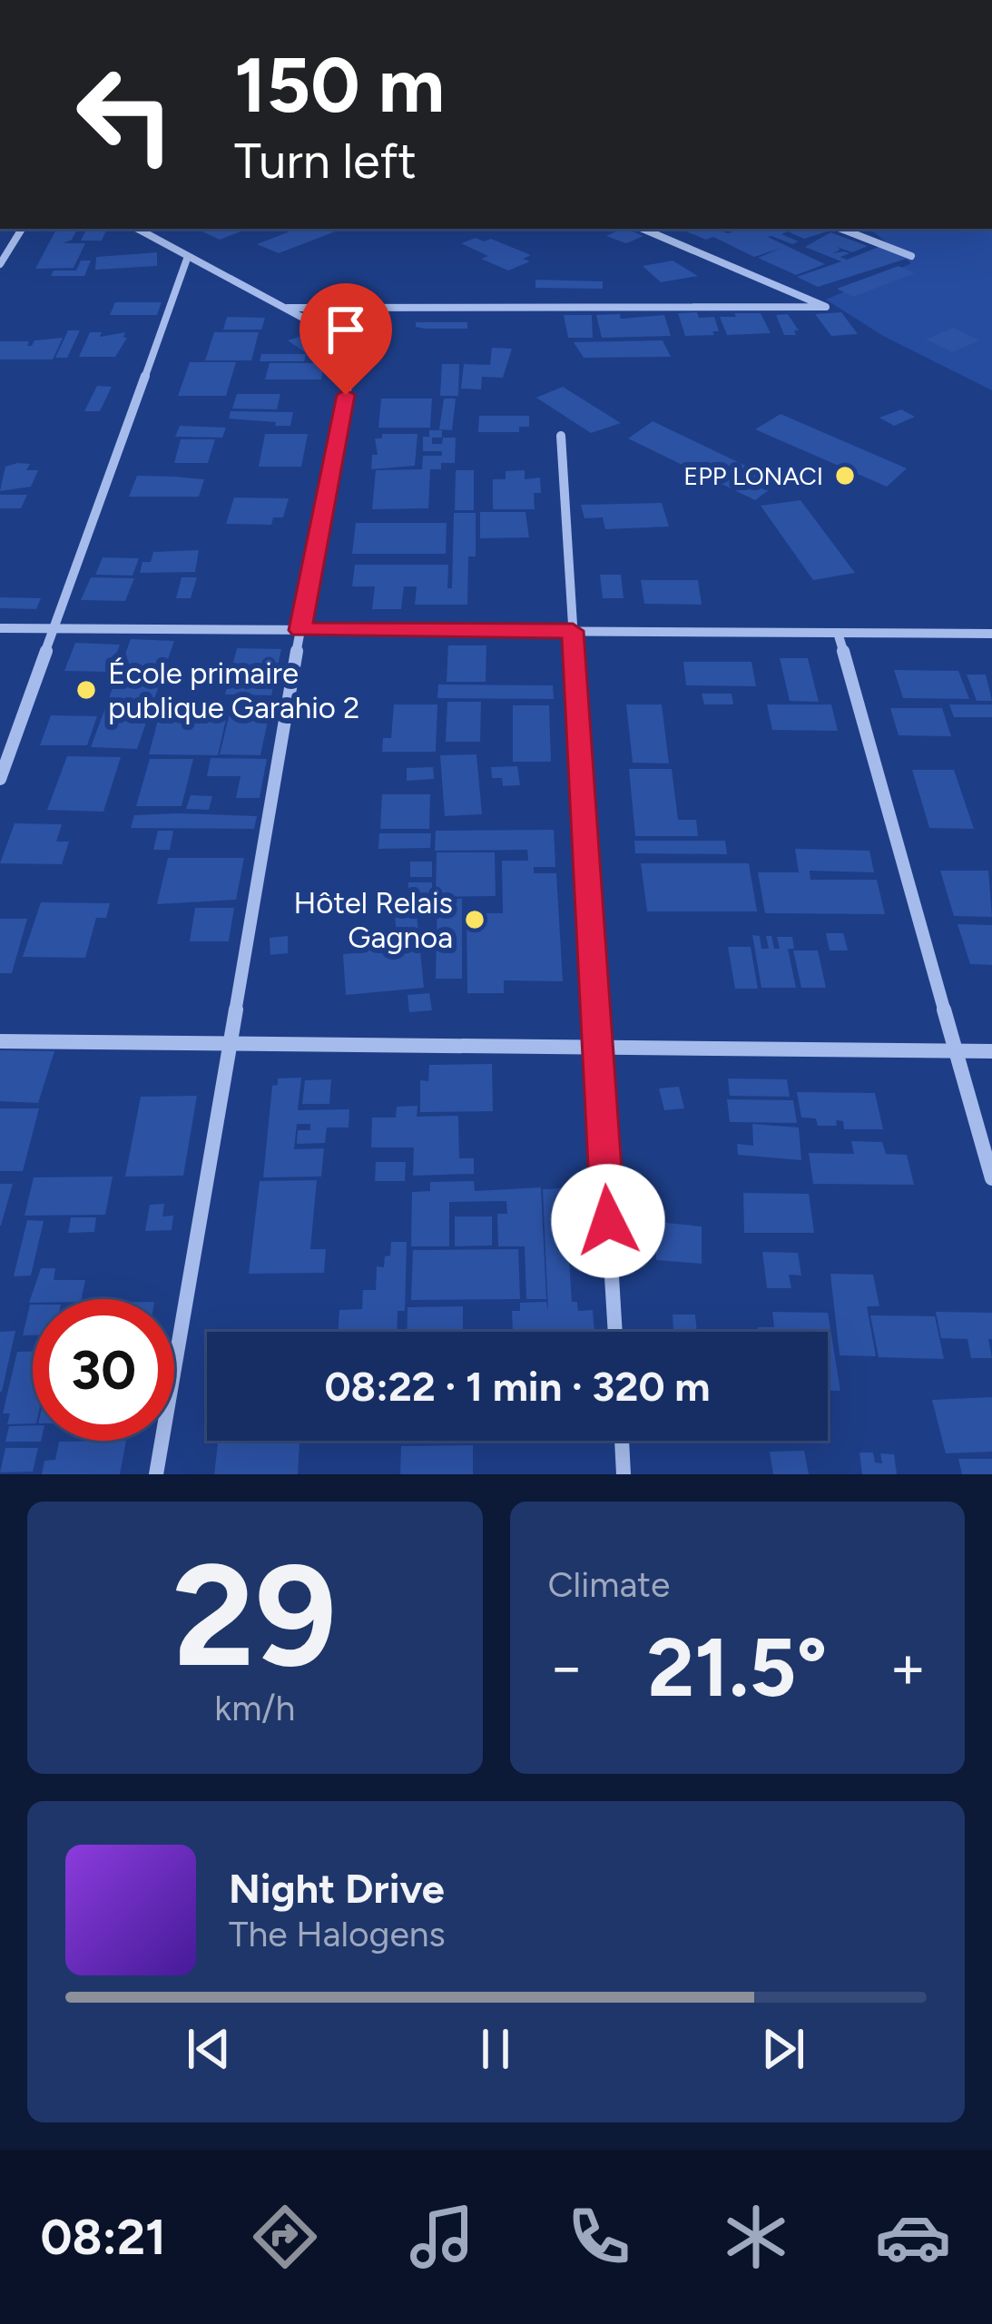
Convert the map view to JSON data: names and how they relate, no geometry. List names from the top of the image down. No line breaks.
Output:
{"places":["EPP LONACI","École primaire publique Garahio 2","Hôtel Relais Gagnoa"],"page":{"turn":["150 m","Turn left"],"limit":"30","trip":"08:22 · 1 min · 320 m","tile":[["29","km/h"],"Climate"],"heat":["−","21.5°","+"],"song":["Night Drive","The Halogens"],"tabs":"08:21"}}
